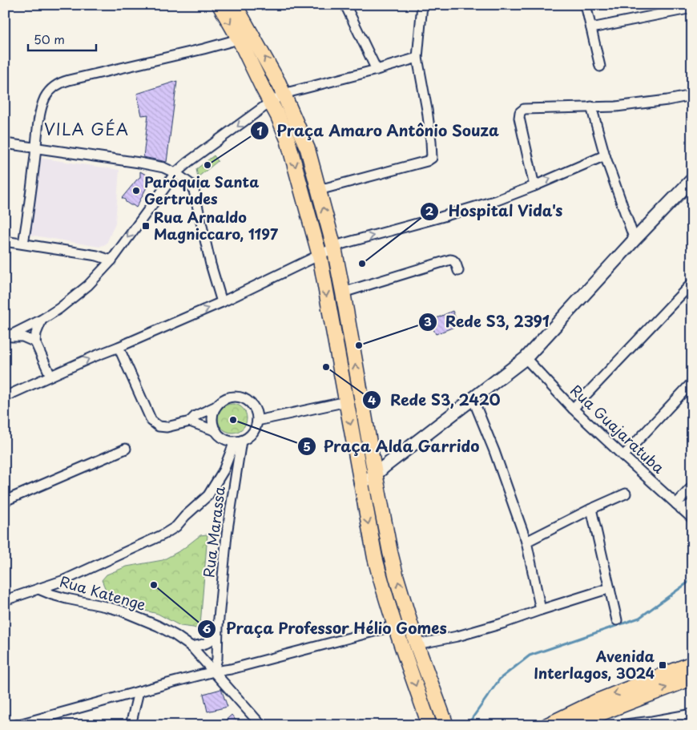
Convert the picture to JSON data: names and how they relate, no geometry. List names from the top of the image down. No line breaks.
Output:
{"streets":{"street":["Rua Guajaratuba","Rua Marassa","Rua Katenge"]},"crossings":[["Rua Marassa","Rua Katenge"]],"districts":["VILA GÉA"],"places":{"other":["Praça Amaro Antônio Souza","Paróquia Santa Gertrudes","Hospital Vida's","Rede S3, 2391","Rede S3, 2420","Praça Alda Garrido","Praça Professor Hélio Gomes"],"transit":["Rua Arnaldo Magniccaro, 1197","Avenida Interlagos, 3024"]},"scale_bar":"50 m"}
